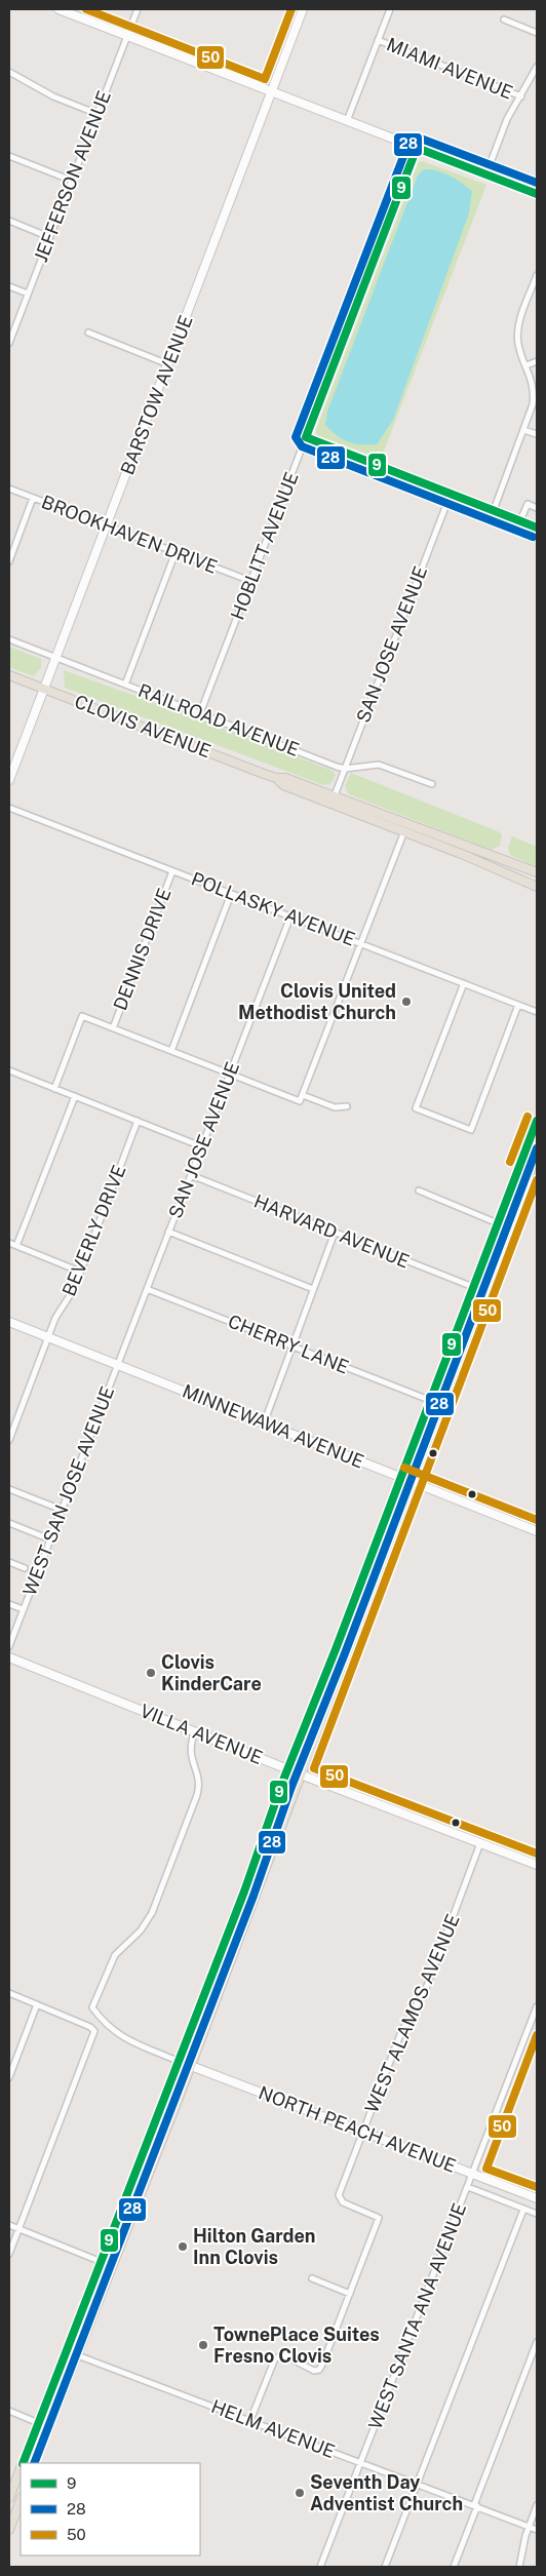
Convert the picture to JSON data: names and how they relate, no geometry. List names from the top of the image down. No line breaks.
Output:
{"streets":{"main road":["BARSTOW AVENUE","CLOVIS AVENUE","MINNEWAWA AVENUE","VILLA AVENUE","NORTH PEACH AVENUE"],"street":["MIAMI AVENUE","JEFFERSON AVENUE","BROOKHAVEN DRIVE","HOBLITT AVENUE","SAN JOSE AVENUE","RAILROAD AVENUE","POLLASKY AVENUE","DENNIS DRIVE","BEVERLY DRIVE","HARVARD AVENUE","CHERRY LANE","WEST SAN JOSE AVENUE","WEST ALAMOS AVENUE","WEST SANTA ANA AVENUE","HELM AVENUE"]},"crossings":[["BARSTOW AVENUE","BROOKHAVEN DRIVE"],["BARSTOW AVENUE","RAILROAD AVENUE"],["BARSTOW AVENUE","CLOVIS AVENUE"],["BROOKHAVEN DRIVE","HOBLITT AVENUE"],["HOBLITT AVENUE","RAILROAD AVENUE"],["SAN JOSE AVENUE","RAILROAD AVENUE"],["SAN JOSE AVENUE","CLOVIS AVENUE"],["SAN JOSE AVENUE","POLLASKY AVENUE"],["SAN JOSE AVENUE","HARVARD AVENUE"],["SAN JOSE AVENUE","CHERRY LANE"],["SAN JOSE AVENUE","MINNEWAWA AVENUE"],["SAN JOSE AVENUE","WEST SAN JOSE AVENUE"],["POLLASKY AVENUE","DENNIS DRIVE"],["BEVERLY DRIVE","MINNEWAWA AVENUE"],["MINNEWAWA AVENUE","WEST SAN JOSE AVENUE"],["VILLA AVENUE","WEST ALAMOS AVENUE"],["WEST ALAMOS AVENUE","NORTH PEACH AVENUE"],["WEST ALAMOS AVENUE","HELM AVENUE"],["NORTH PEACH AVENUE","WEST SANTA ANA AVENUE"],["WEST SANTA ANA AVENUE","HELM AVENUE"]],"places":["Clovis United Methodist Church","Clovis KinderCare","Hilton Garden Inn Clovis","TownePlace Suites Fresno Clovis","Seventh Day Adventist Church"],"lines":["transit line 50","transit line 28","transit line 9"],"legend":["9","28","50"]}
